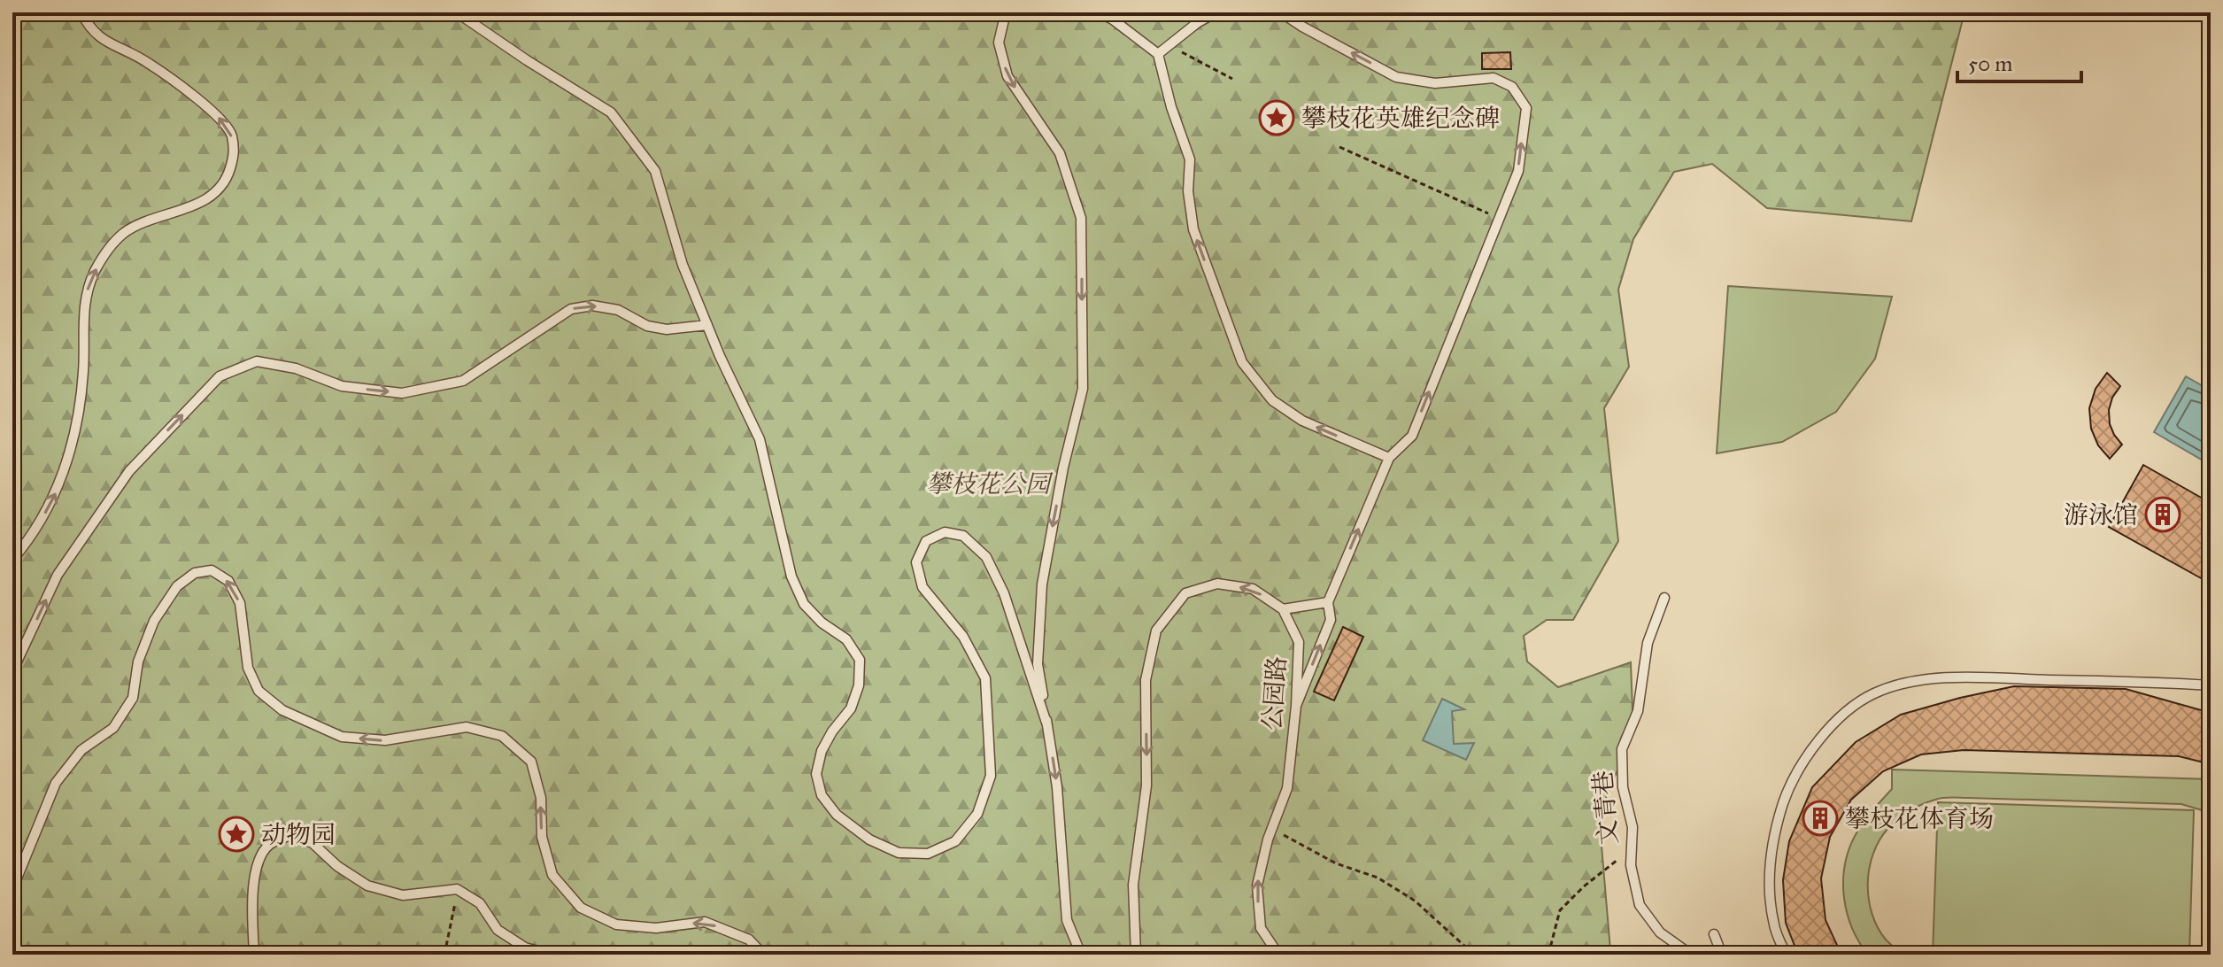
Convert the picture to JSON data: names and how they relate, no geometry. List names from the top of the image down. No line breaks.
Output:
{"streets":{"lane":["公园路","文青巷"]},"parks":["攀枝花公园"],"places":{"place":["攀枝花英雄纪念碑","动物园"],"building":["游泳馆","攀枝花体育场"]},"scale_bar":"50 m"}
